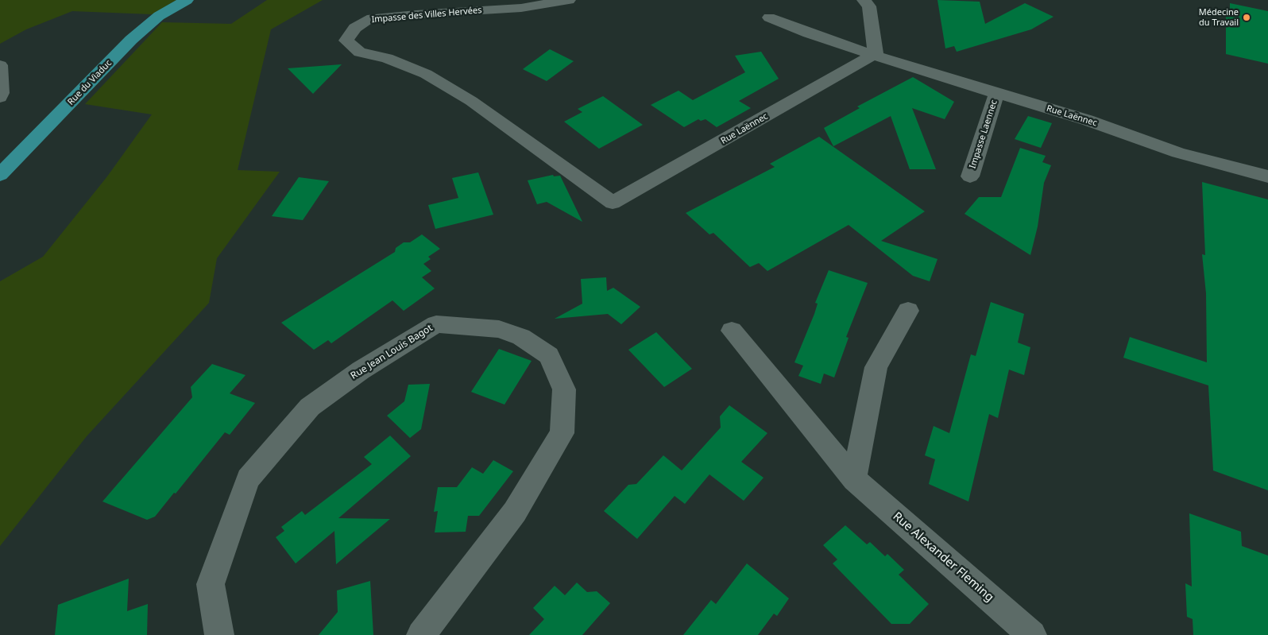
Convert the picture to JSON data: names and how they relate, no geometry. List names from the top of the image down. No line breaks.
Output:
{"streets":{"main road":["Rue du Viaduc"],"street":["Impasse des Villes Hervées","Rue Laënnec","Impasse Laennec","Rue Jean Louis Bagot","Rue Alexander Fleming"]},"crossings":[["Impasse des Villes Hervées","Rue Laënnec"],["Rue Laënnec","Impasse Laennec"]],"places":["Médecine du Travail"]}
